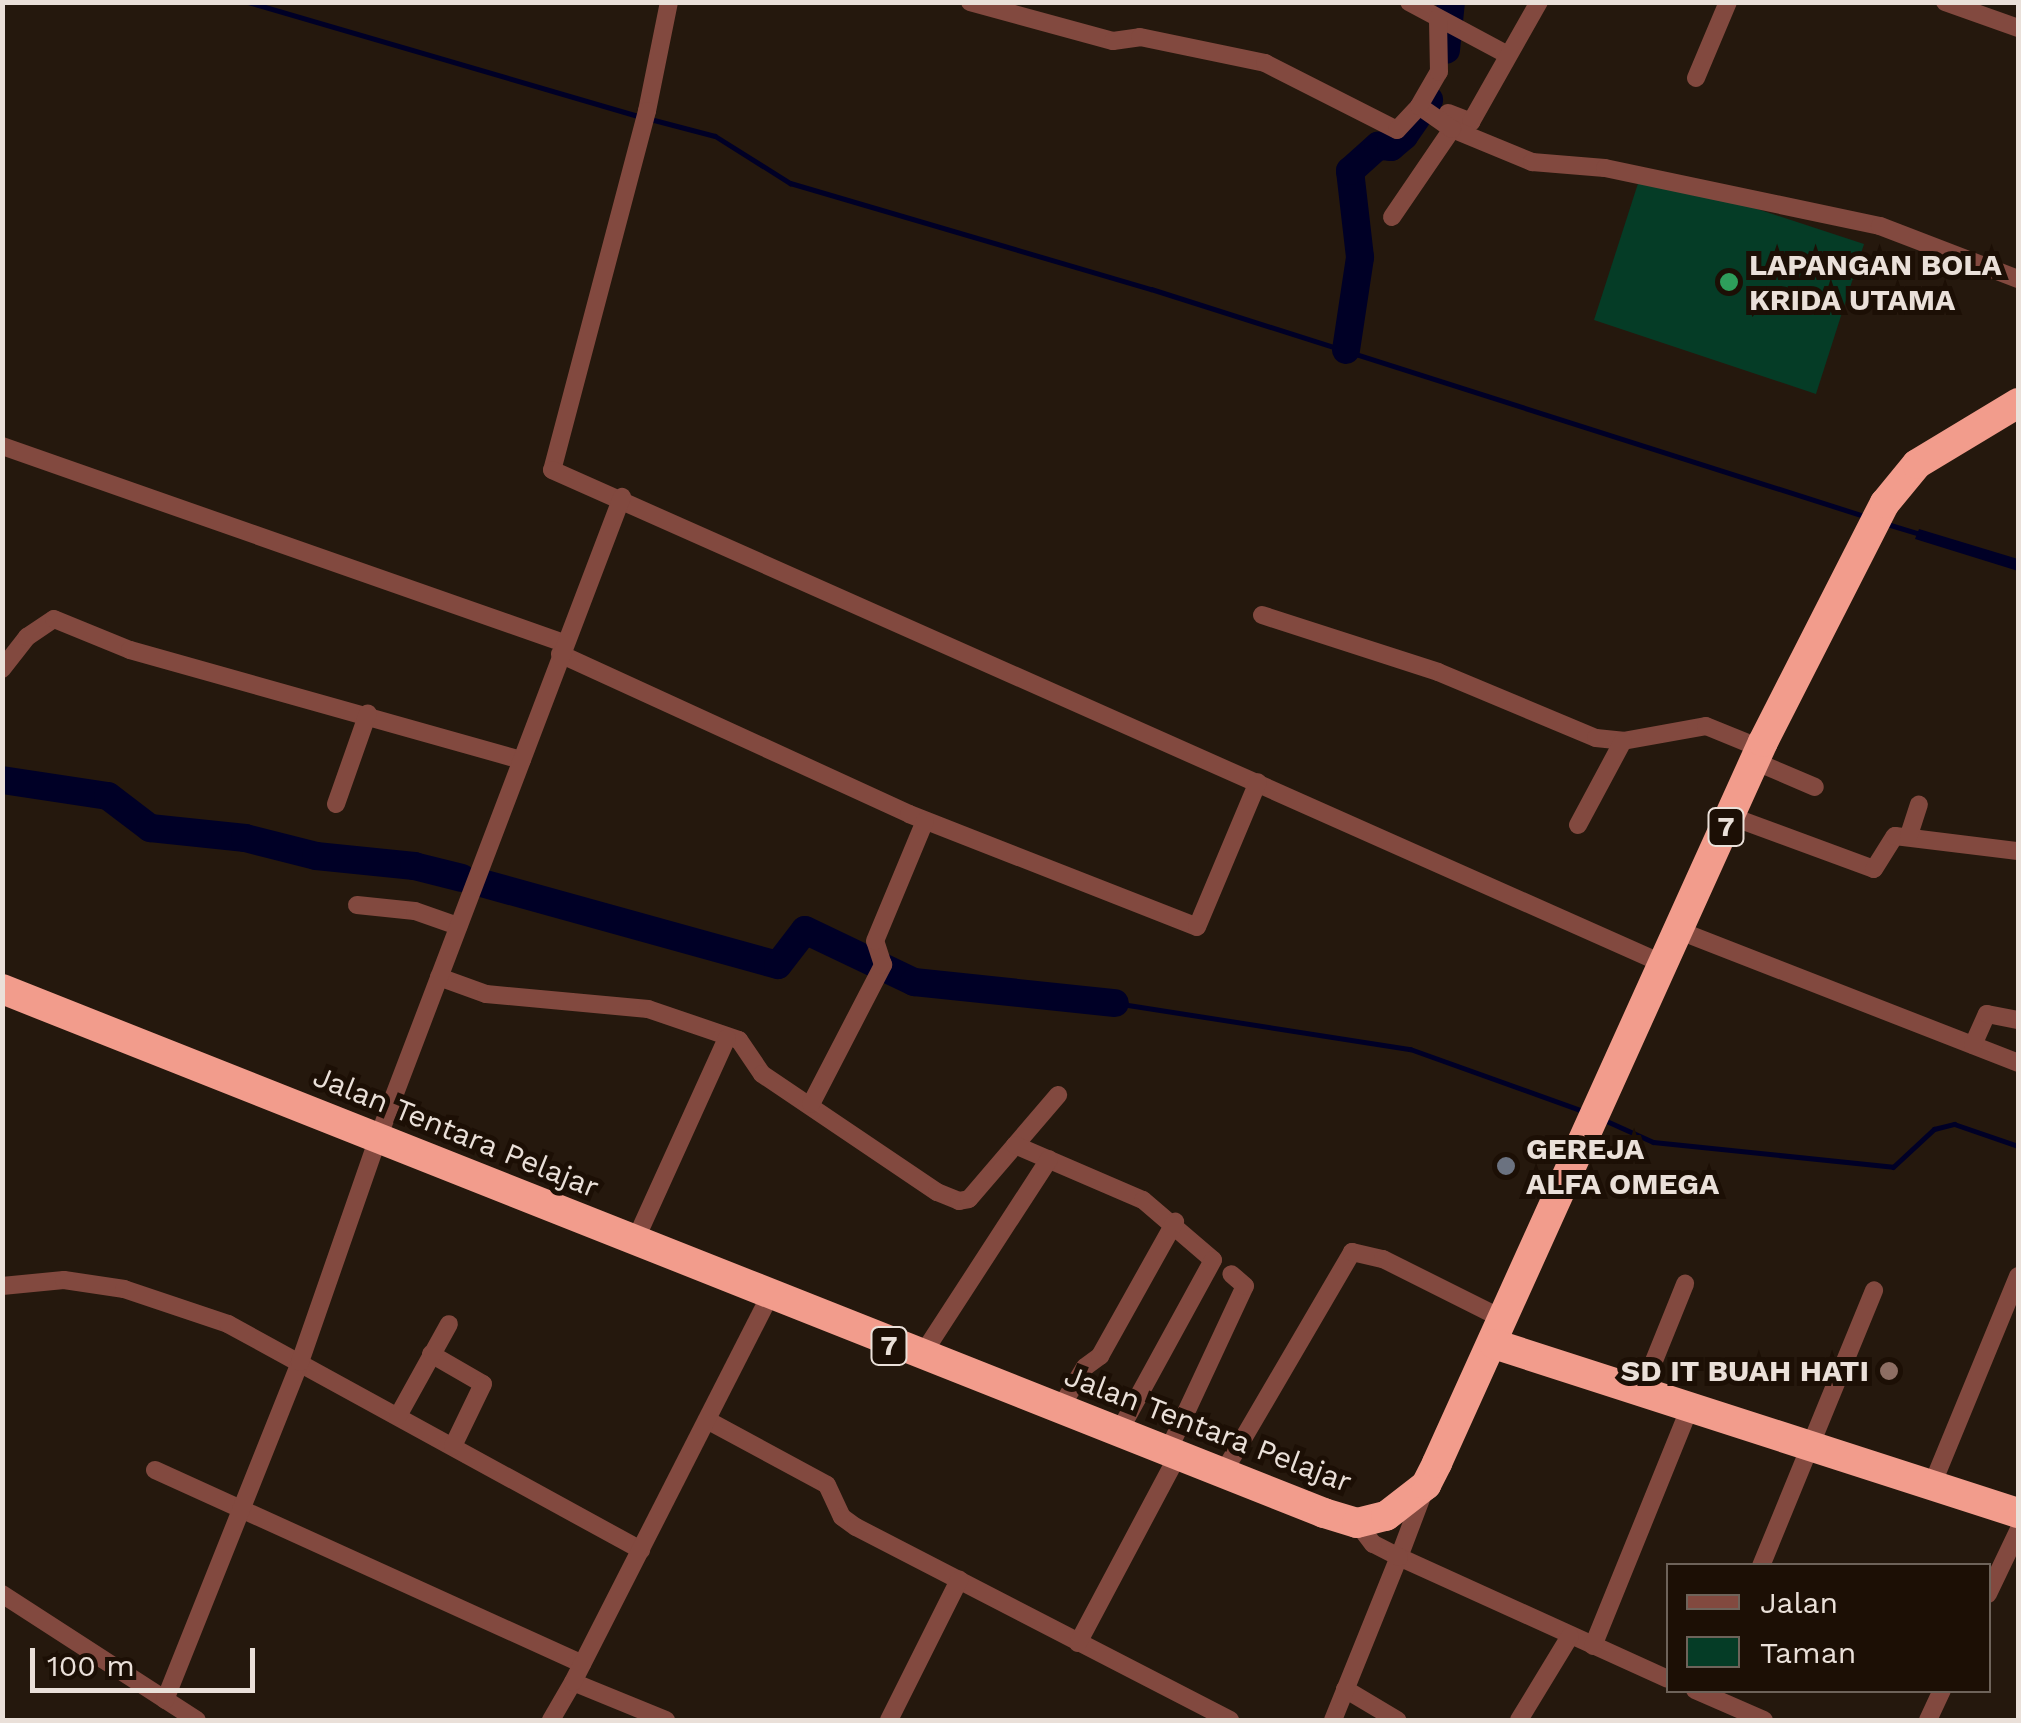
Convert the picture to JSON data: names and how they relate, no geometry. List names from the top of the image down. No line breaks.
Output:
{"streets":{"highway":["7","Jalan Tentara Pelajar"]},"places":["LAPANGAN BOLA KRIDA UTAMA","GEREJA ALFA OMEGA","SD IT BUAH HATI"],"legend":["Jalan","Taman"],"scale_bar":"100 m"}
